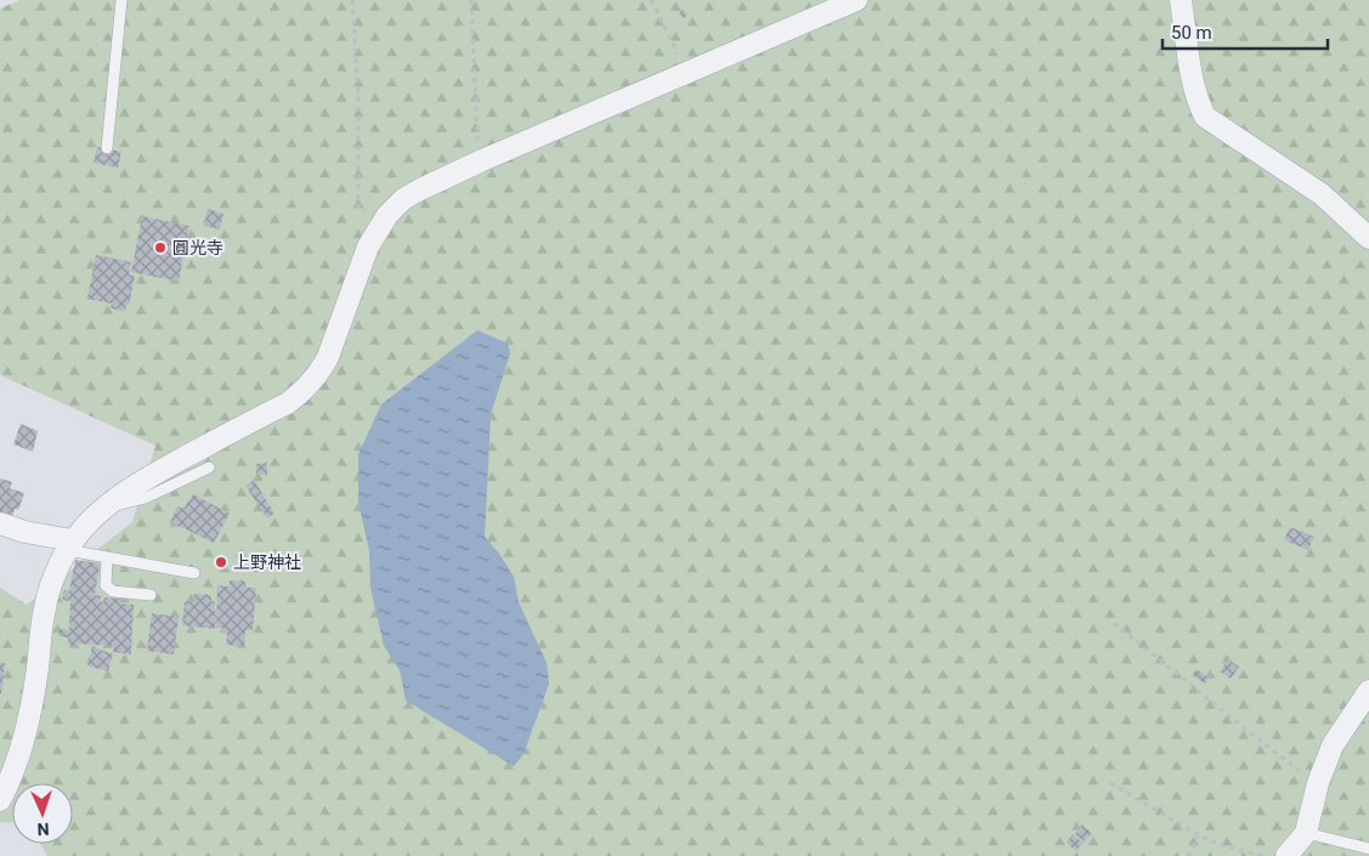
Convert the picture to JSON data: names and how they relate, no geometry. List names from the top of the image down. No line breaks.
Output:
{"places":["圓光寺","上野神社"],"scale_bar":"50 m","north":"bottom"}
